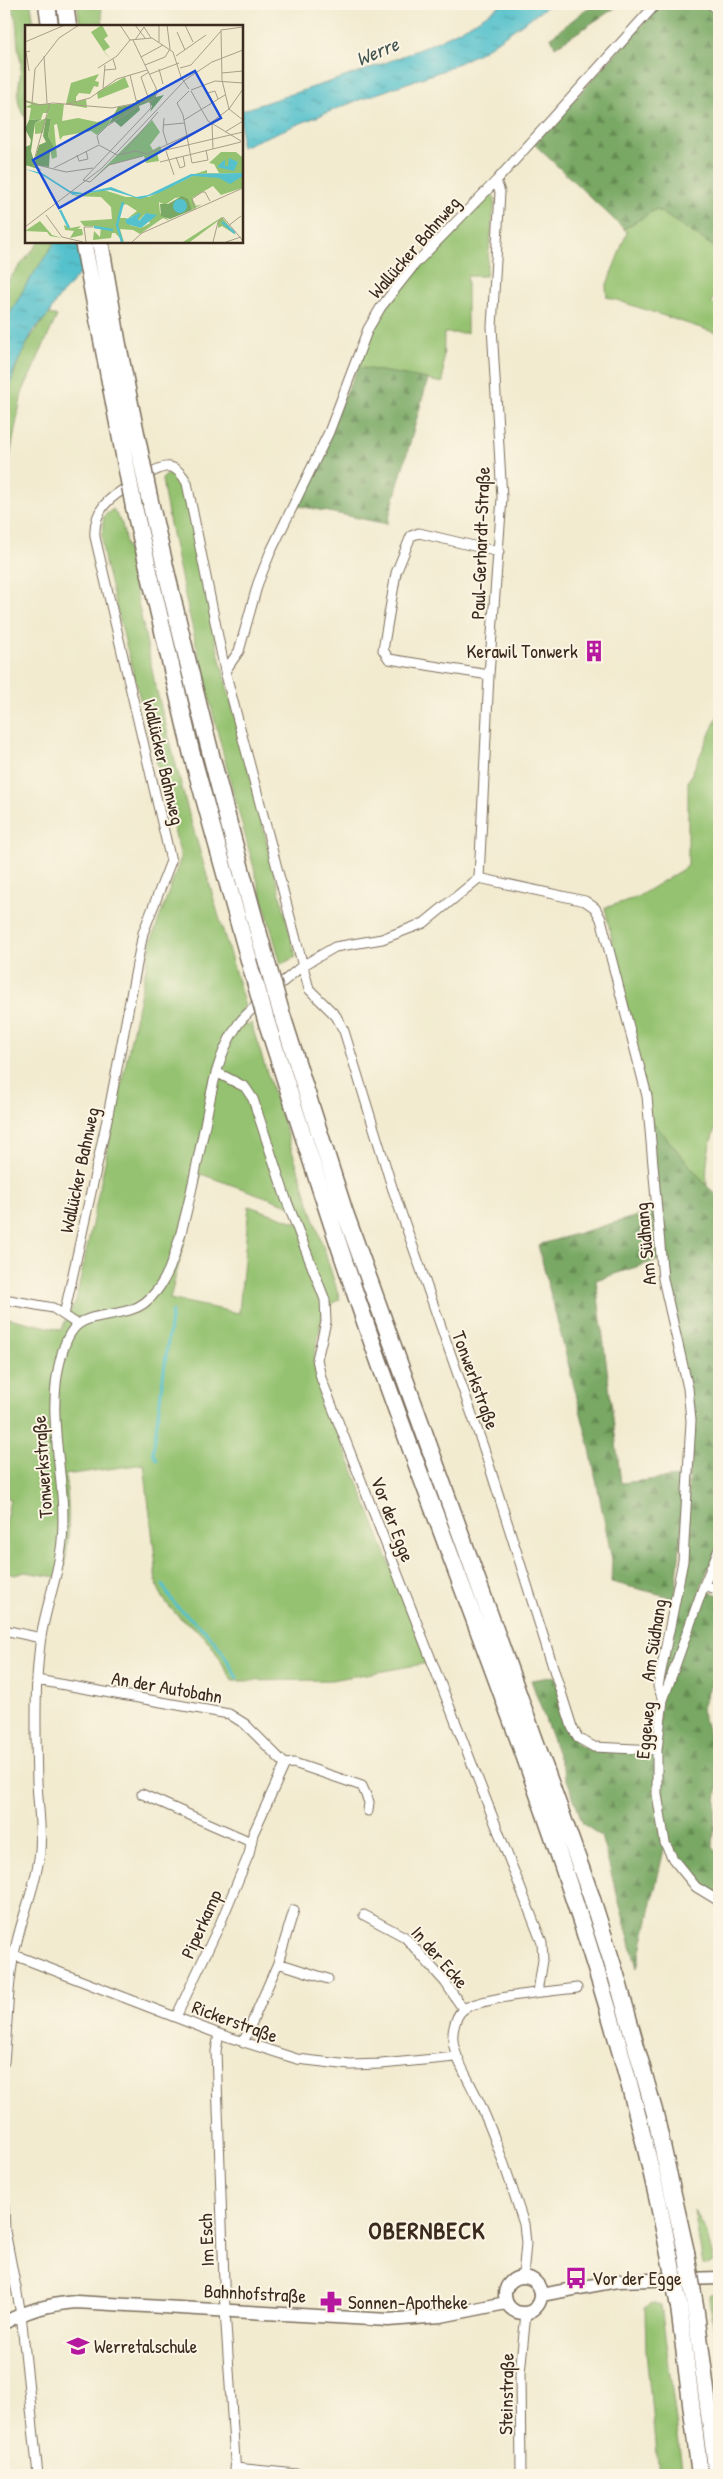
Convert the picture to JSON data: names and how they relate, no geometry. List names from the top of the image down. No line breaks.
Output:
{"streets":{"street":["Wallücker Bahnweg","Paul-Gerhardt-Straße","Am Südhang","Tonwerkstraße","Vor der Egge","An der Autobahn","Eggeweg","Piperkamp","In der Ecke","Rickerstraße","Im Esch","Bahnhofstraße","Steinstraße"]},"crossings":[["Wallücker Bahnweg","Paul-Gerhardt-Straße"],["Wallücker Bahnweg","Tonwerkstraße"],["Paul-Gerhardt-Straße","Am Südhang"],["Am Südhang","Eggeweg"],["Tonwerkstraße","An der Autobahn"],["Tonwerkstraße","Eggeweg"],["Tonwerkstraße","Rickerstraße"],["An der Autobahn","Piperkamp"],["Piperkamp","Rickerstraße"],["Rickerstraße","Im Esch"],["Im Esch","Bahnhofstraße"],["Bahnhofstraße","Steinstraße"]],"districts":["OBERNBECK"],"water":["Werre"],"places":{"building":["Kerawil Tonwerk"],"bus stop":["Vor der Egge"],"pharmacy":["Sonnen-Apotheke"],"school or university":["Werretalschule"]}}
